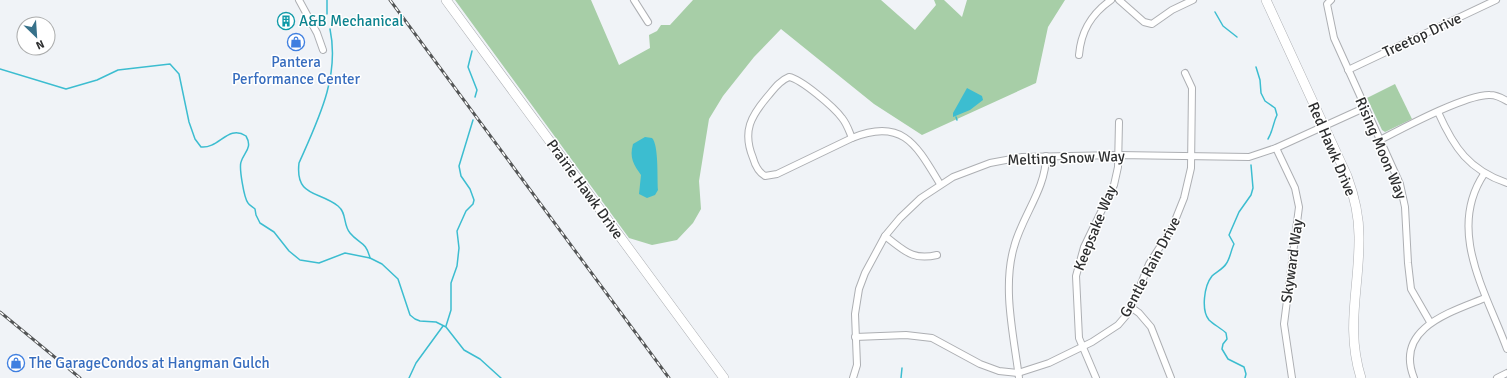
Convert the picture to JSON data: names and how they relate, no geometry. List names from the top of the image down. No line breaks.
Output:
{"streets":{"street":["Treetop Drive","Rising Moon Way","Red Hawk Drive","Melting Snow Way","Prairie Hawk Drive","Keepsake Way","Skyward Way","Gentle Rain Drive"]},"crossings":[["Treetop Drive","Rising Moon Way"],["Rising Moon Way","Melting Snow Way"],["Red Hawk Drive","Melting Snow Way"],["Melting Snow Way","Keepsake Way"],["Melting Snow Way","Skyward Way"],["Melting Snow Way","Gentle Rain Drive"],["Keepsake Way","Gentle Rain Drive"]],"places":{"building":["A&B Mechanical"],"shop":["Pantera Performance Center","The GarageCondos at Hangman Gulch"]},"north":"bottom right"}
